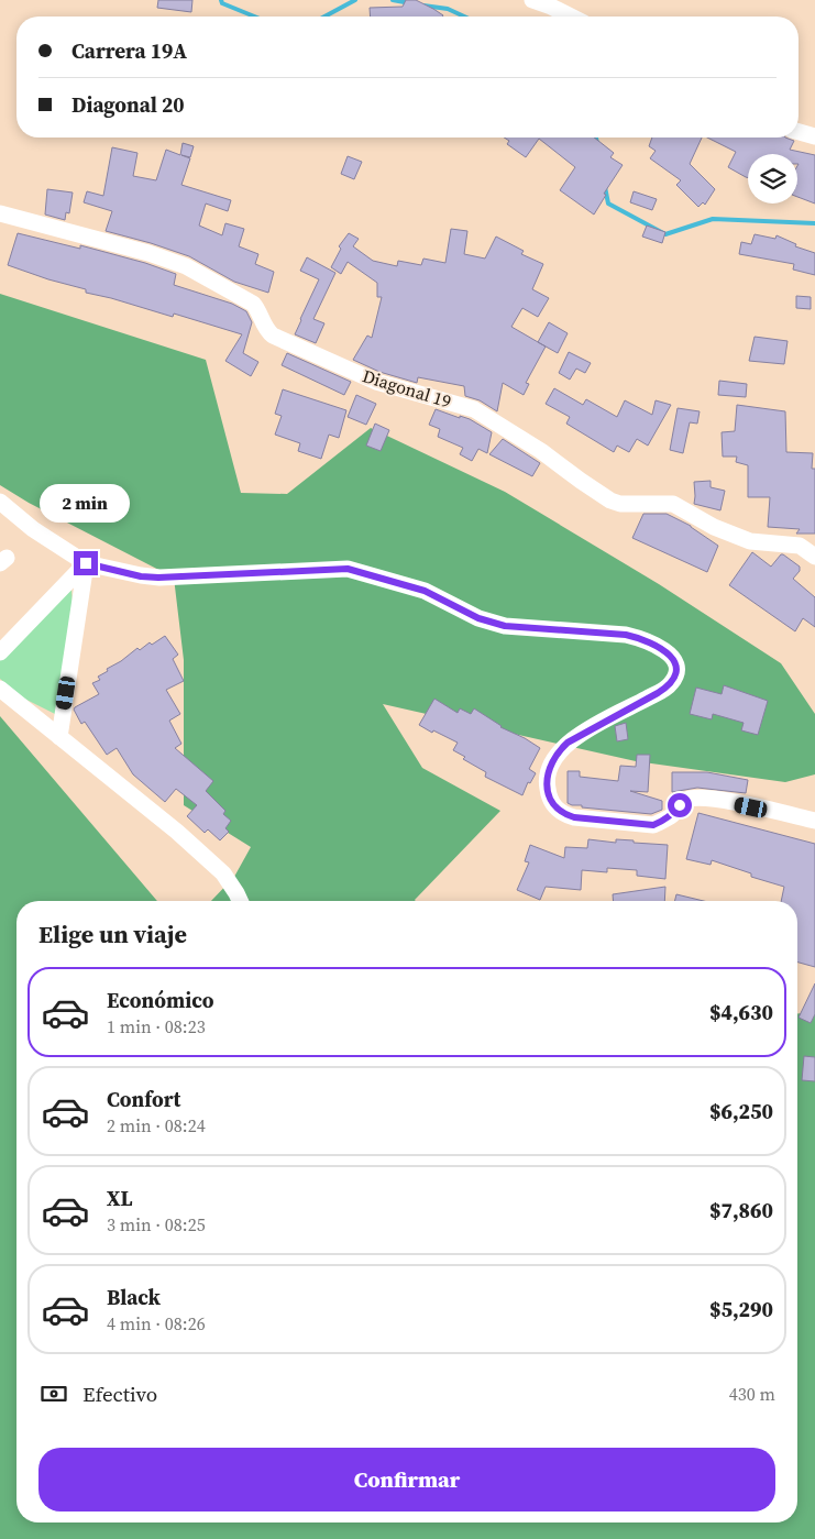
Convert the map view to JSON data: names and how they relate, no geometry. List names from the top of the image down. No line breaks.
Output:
{"streets":{"street":["Diagonal 19"]},"page":{"banner":["Carrera 19A","Diagonal 20"],"bubble":"2 min","heading":"Elige un viaje","list":[{"name":"Económico","note":"1 min · 08:23","value":"$4,630"},{"name":"Confort","note":"2 min · 08:24","value":"$6,250"},{"name":"XL","note":"3 min · 08:25","value":"$7,860"},{"name":"Black","note":"4 min · 08:26","value":"$5,290"}],"pay":["Efectivo","430 m"],"buttons":"Confirmar"}}
